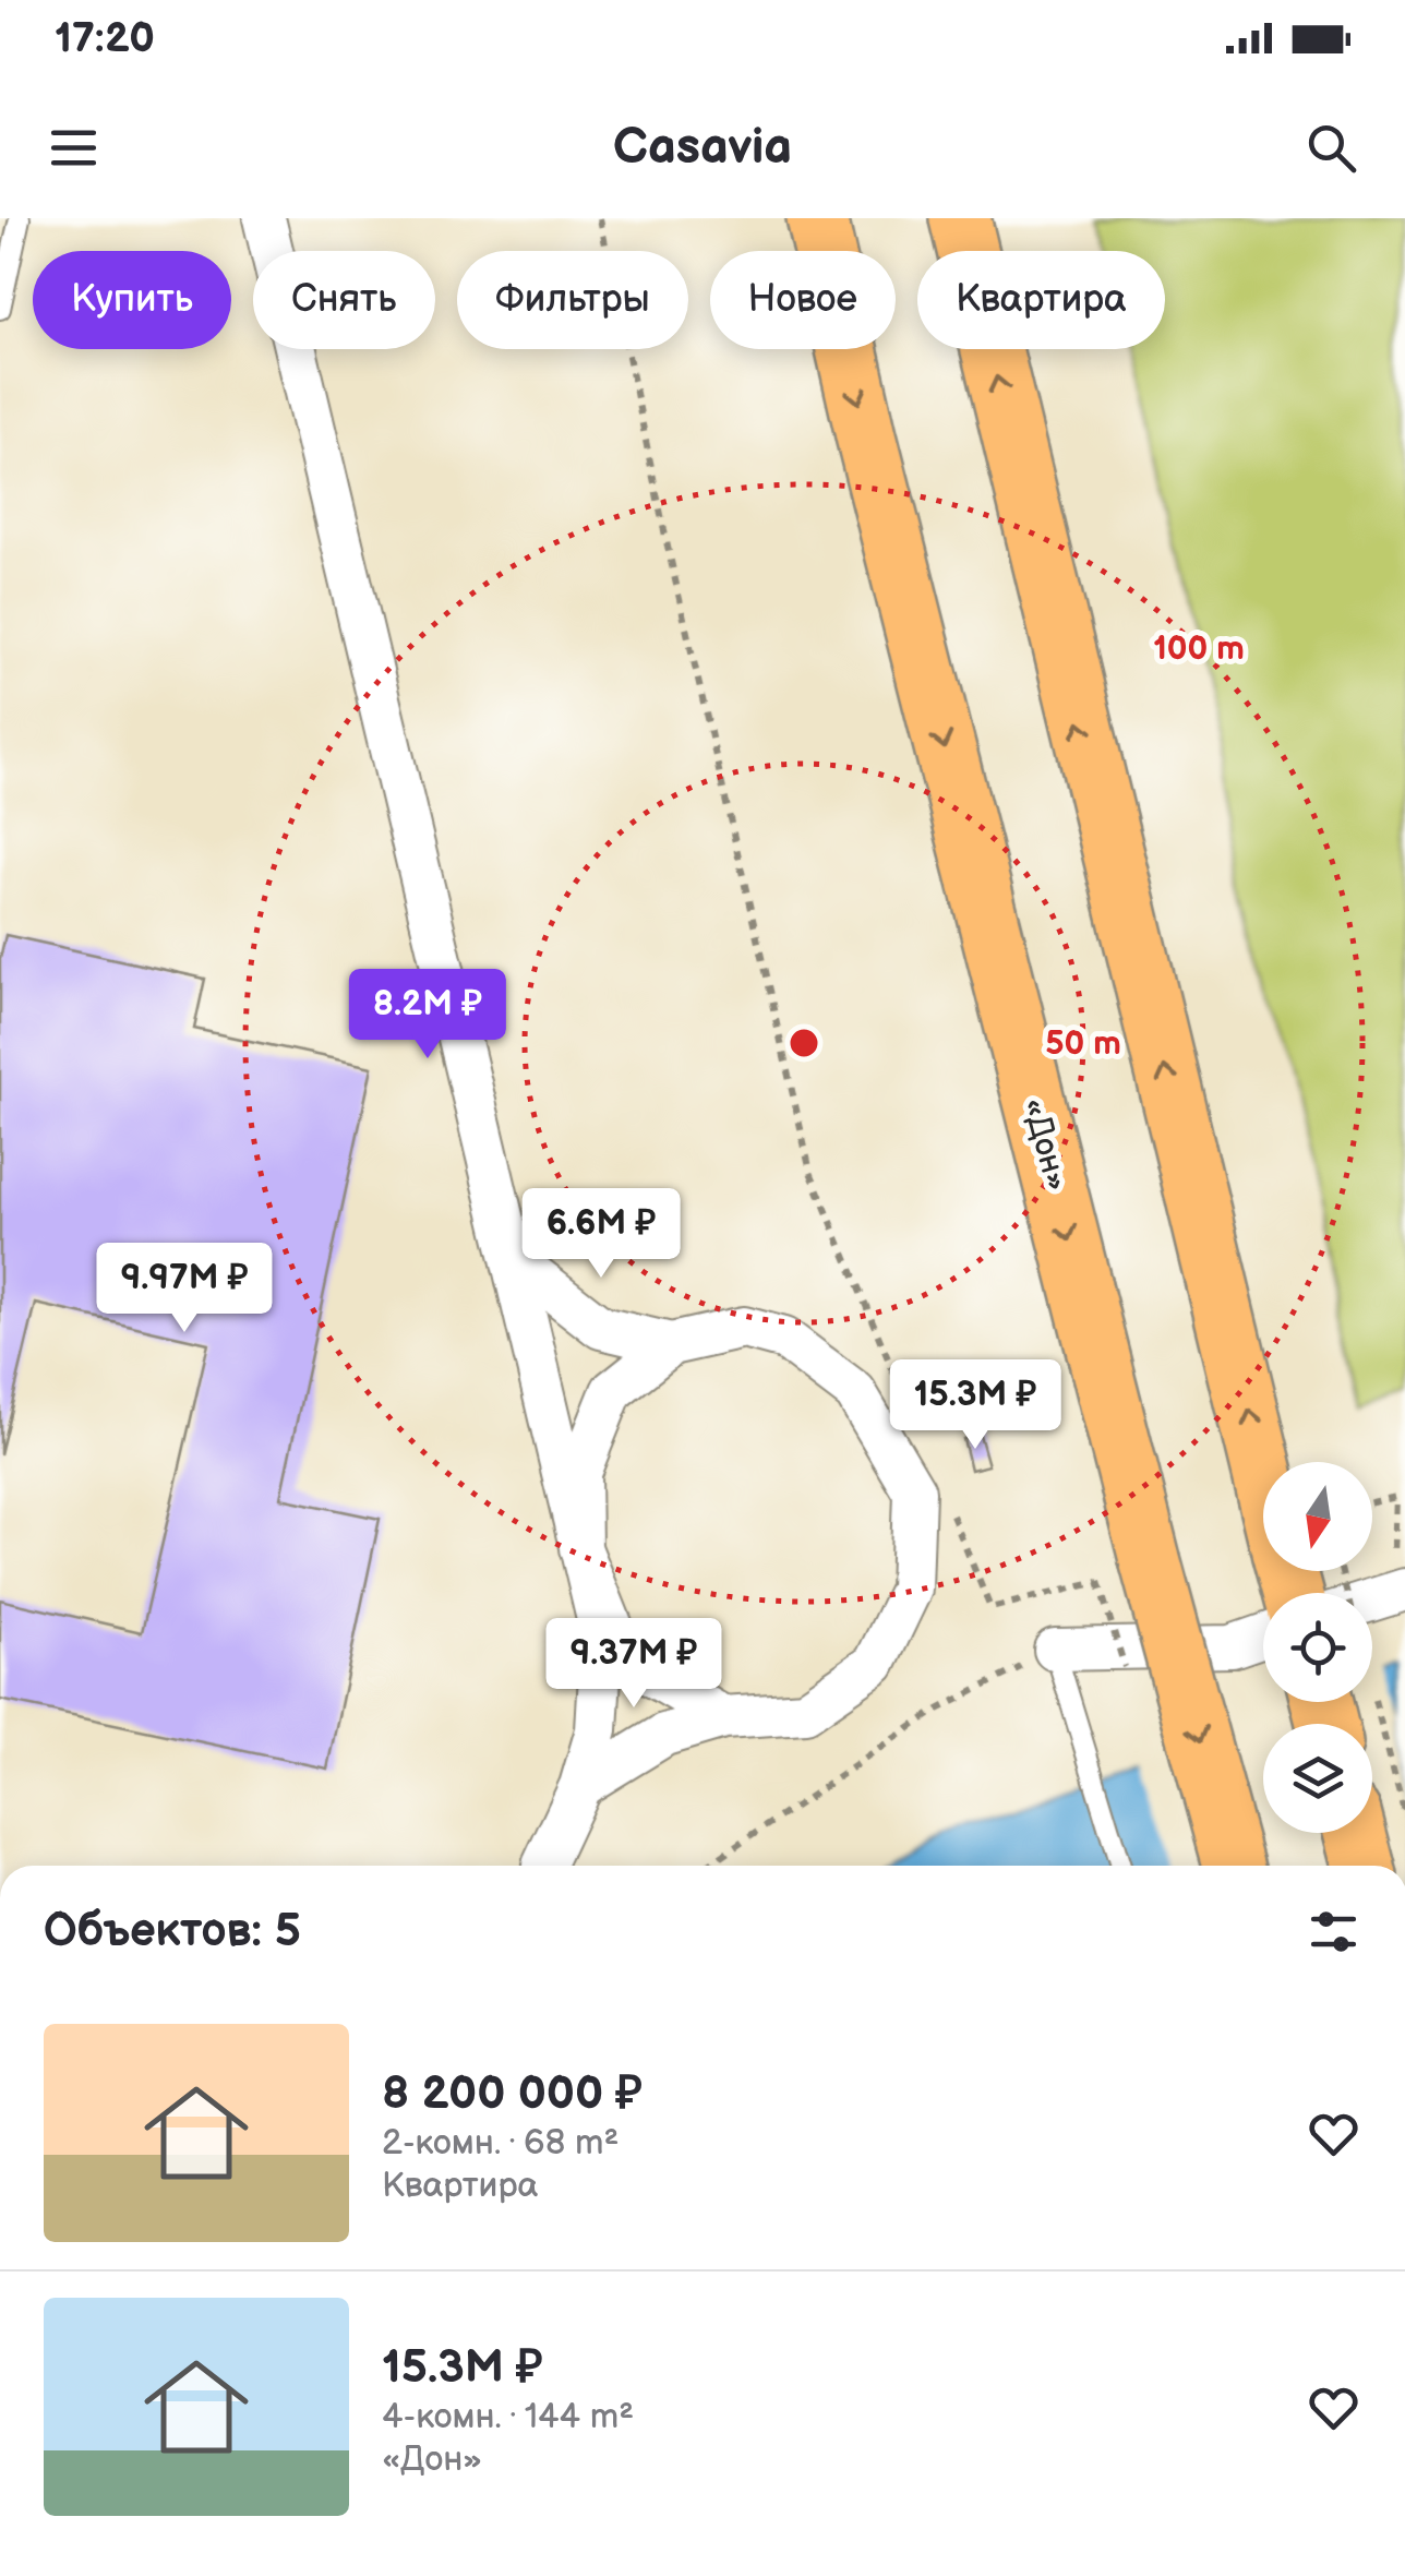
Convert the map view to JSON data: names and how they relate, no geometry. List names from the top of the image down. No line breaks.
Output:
{"streets":{"highway":["«Дон»"]},"north":"bottom","page":{"status":"17:20","header":"Casavia","chip":["Купить","Снять","Фильтры","Новое","Квартира"],"price":["8.2M ₽","6.6M ₽","9.97M ₽","15.3M ₽","9.37M ₽"],"heading":"Объектов: 5","list":[{"name":"8 200 000 ₽","note":"2-комн. · 68 m² · Квартира"},{"name":"15.3M ₽","note":"4-комн. · 144 m² · «Дон»"}]},"rings":["100 m","50 m"]}
